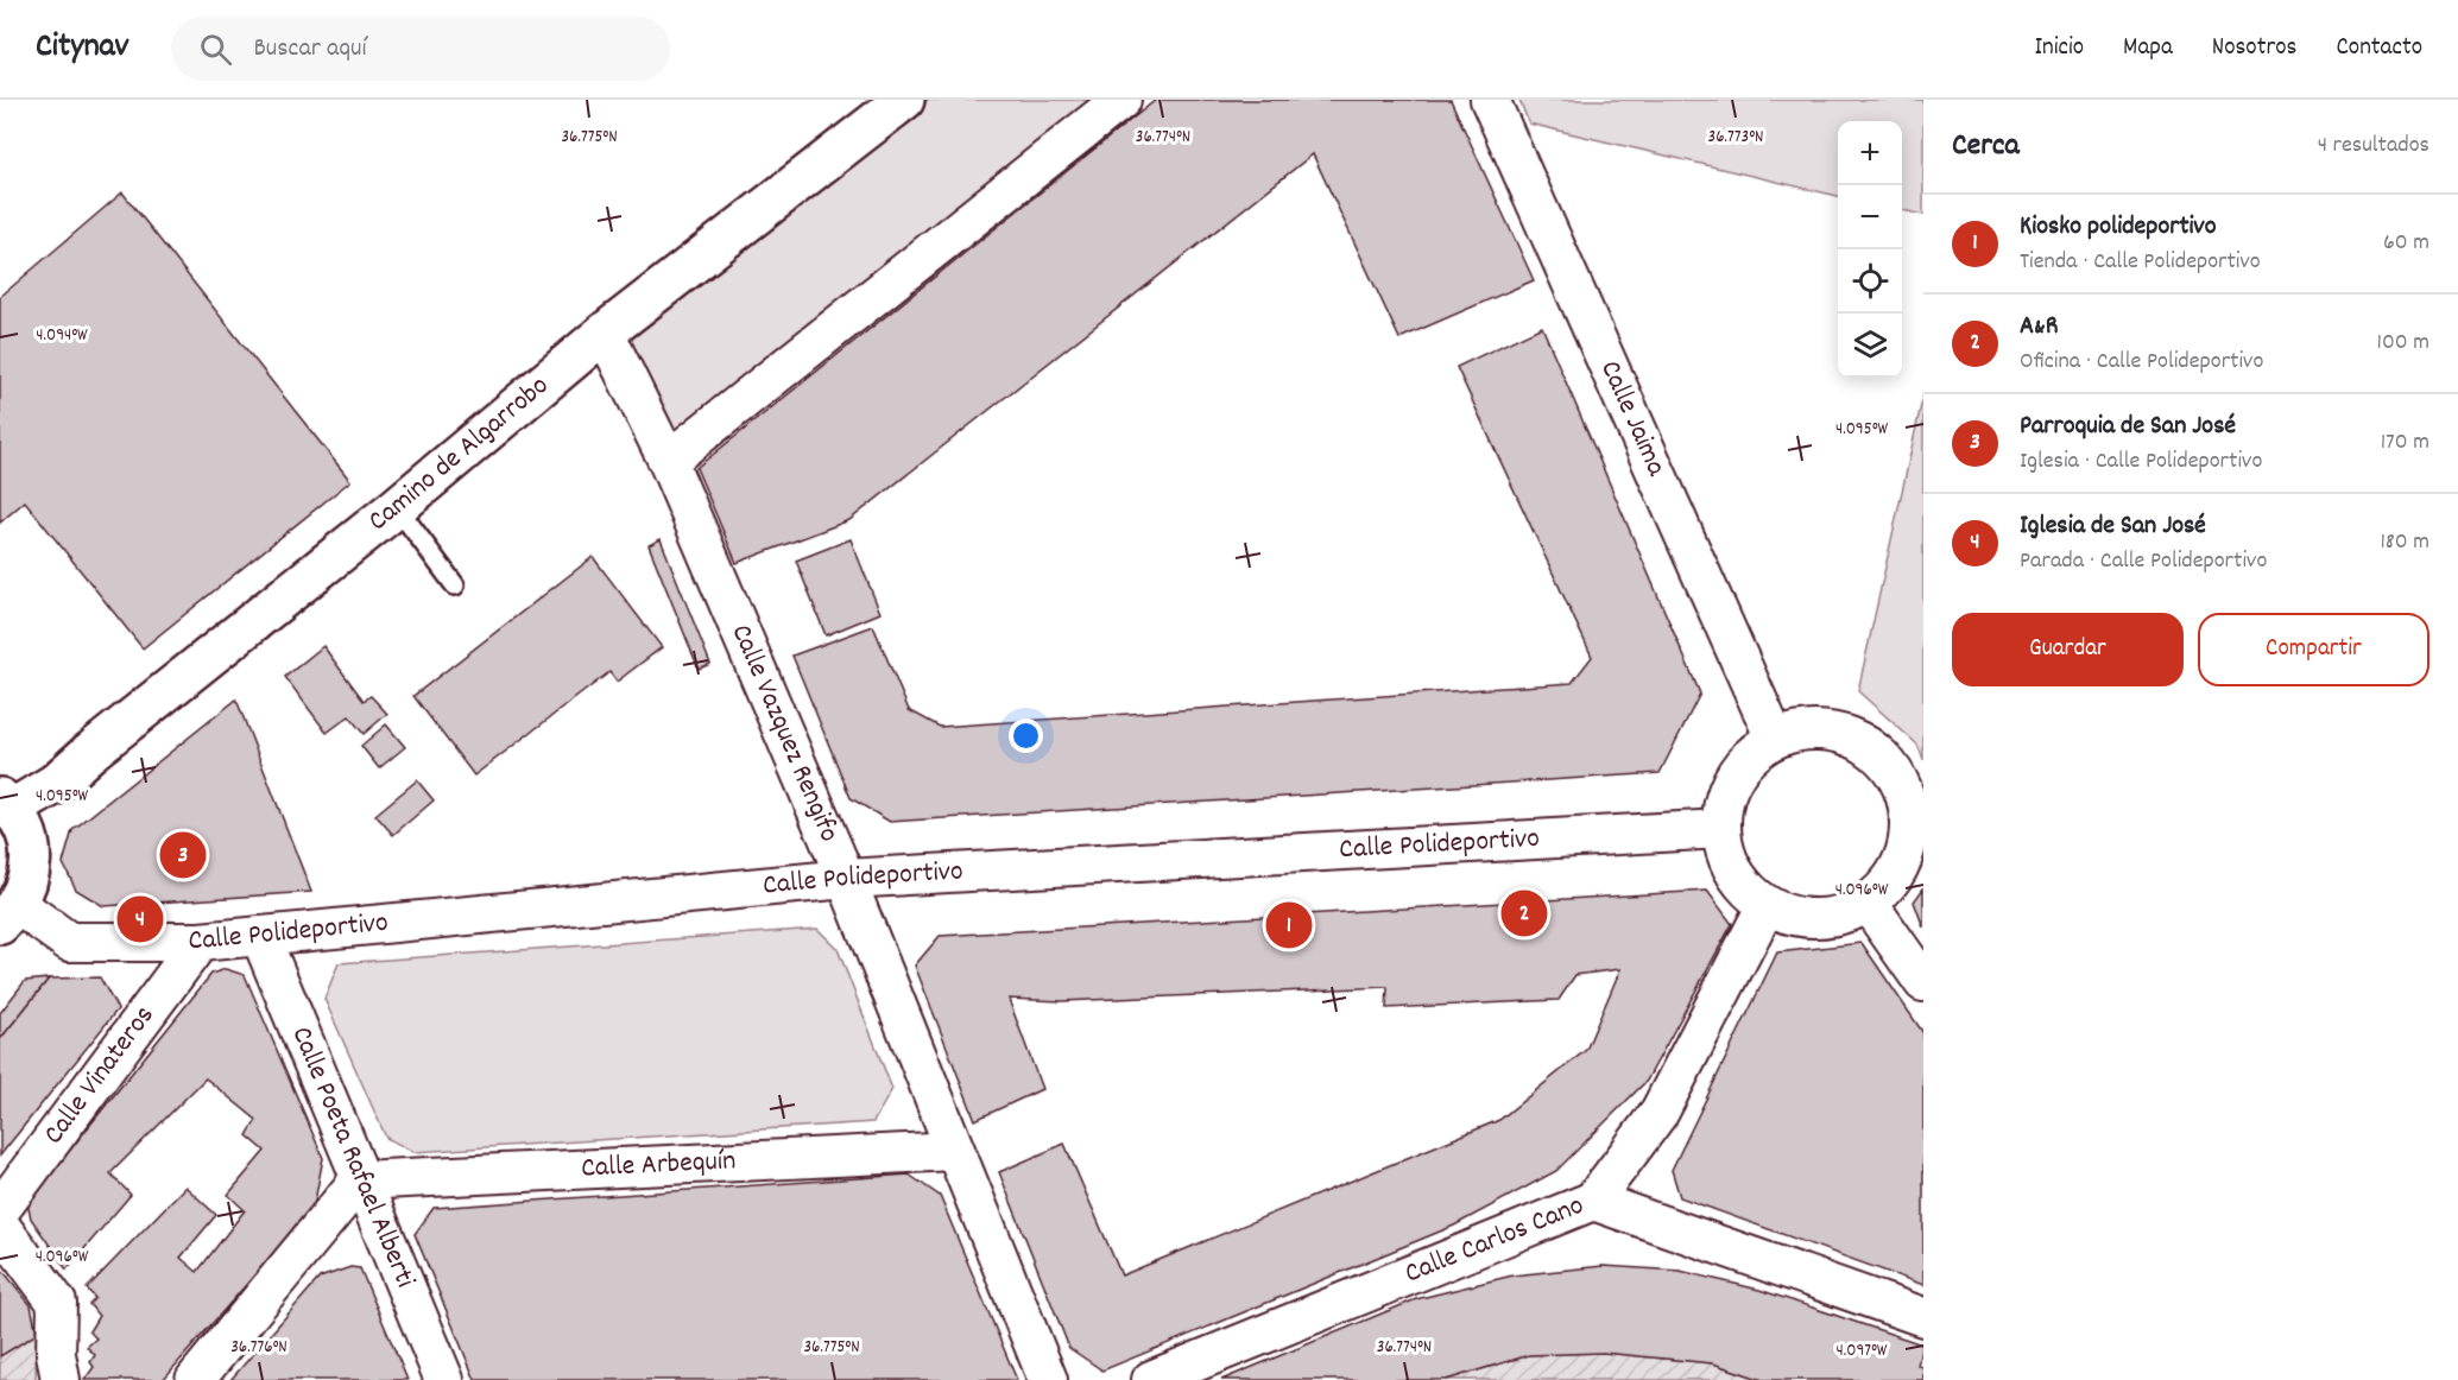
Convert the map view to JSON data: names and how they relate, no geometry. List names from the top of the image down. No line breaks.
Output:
{"streets":{"street":["Calle Jaima","Camino de Algarrobo","Calle Vazquez Rengifo","Calle Polideportivo","Calle Vinateros","Calle Poeta Rafael Alberti","Calle Arbequín","Calle Carlos Cano"]},"crossings":[["Calle Jaima","Calle Polideportivo"],["Camino de Algarrobo","Calle Vazquez Rengifo"],["Calle Vazquez Rengifo","Calle Polideportivo"],["Calle Vazquez Rengifo","Calle Arbequín"],["Calle Polideportivo","Calle Vinateros"],["Calle Polideportivo","Calle Poeta Rafael Alberti"],["Calle Poeta Rafael Alberti","Calle Arbequín"]],"page":{"header":"Citynav","search":"Buscar aquí","nav":["Inicio","Mapa","Nosotros","Contacto"],"heading":["Cerca","4 resultados"],"map_buttons":["+","−"],"list":[{"mark":"1","name":"Kiosko polideportivo","note":"Tienda · Calle Polideportivo","value":"60 m"},{"mark":"2","name":"A&R","note":"Oficina · Calle Polideportivo","value":"100 m"},{"mark":"3","name":"Parroquia de San José","note":"Iglesia · Calle Polideportivo","value":"170 m"},{"mark":"4","name":"Iglesia de San José","note":"Parada · Calle Polideportivo","value":"180 m"}],"buttons":["Guardar","Compartir"],"pins":["3","2","4","1"]},"coordinates":["36.775°N","36.774°N","36.773°N","4.094°W","4.095°W","4.096°W","36.776°N","4.097°W"]}
